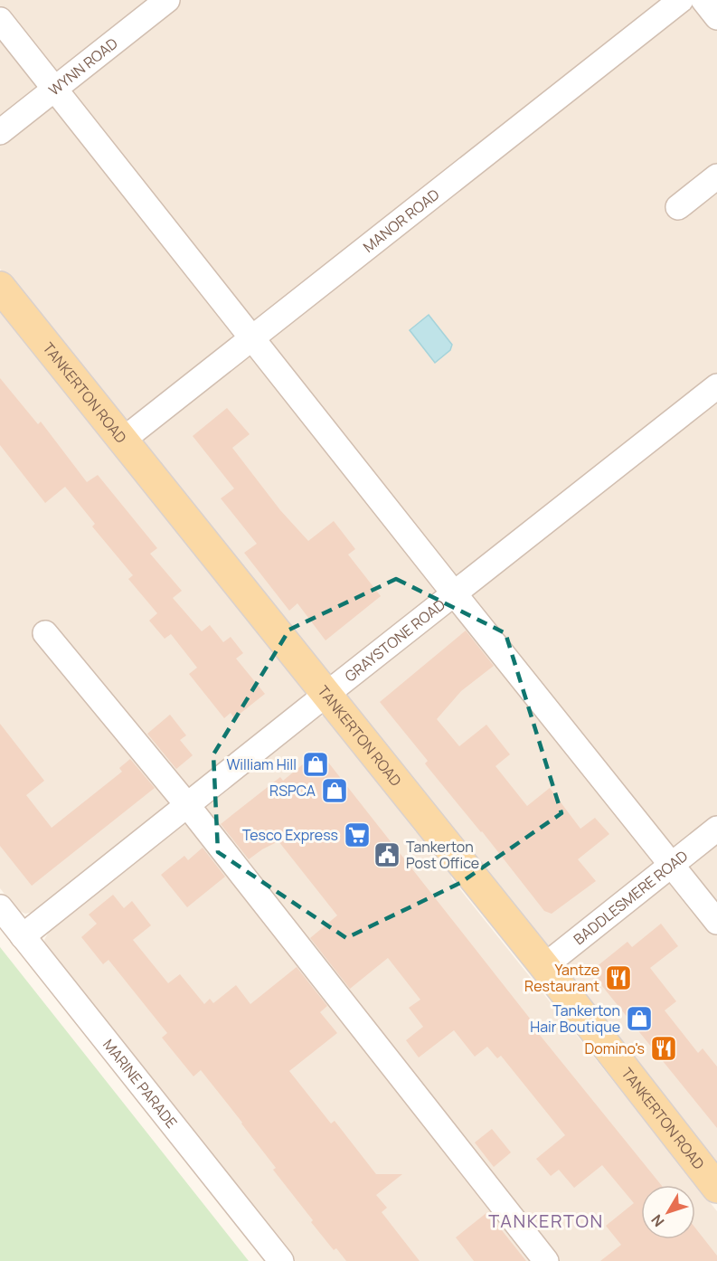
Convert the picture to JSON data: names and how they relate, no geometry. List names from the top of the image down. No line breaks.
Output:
{"streets":{"main road":["TANKERTON ROAD"],"street":["WYNN ROAD","MANOR ROAD","GRAYSTONE ROAD","BADDLESMERE ROAD","MARINE PARADE"]},"crossings":[["MANOR ROAD","TANKERTON ROAD"],["TANKERTON ROAD","GRAYSTONE ROAD"],["TANKERTON ROAD","BADDLESMERE ROAD"],["GRAYSTONE ROAD","MARINE PARADE"]],"districts":["TANKERTON"],"places":{"shop":["William Hill","RSPCA","Tankerton Hair Boutique"],"supermarket":["Tesco Express"],"public building":["Tankerton Post Office"],"restaurant":["Yantze Restaurant","Domino's"]},"north":"bottom left"}
